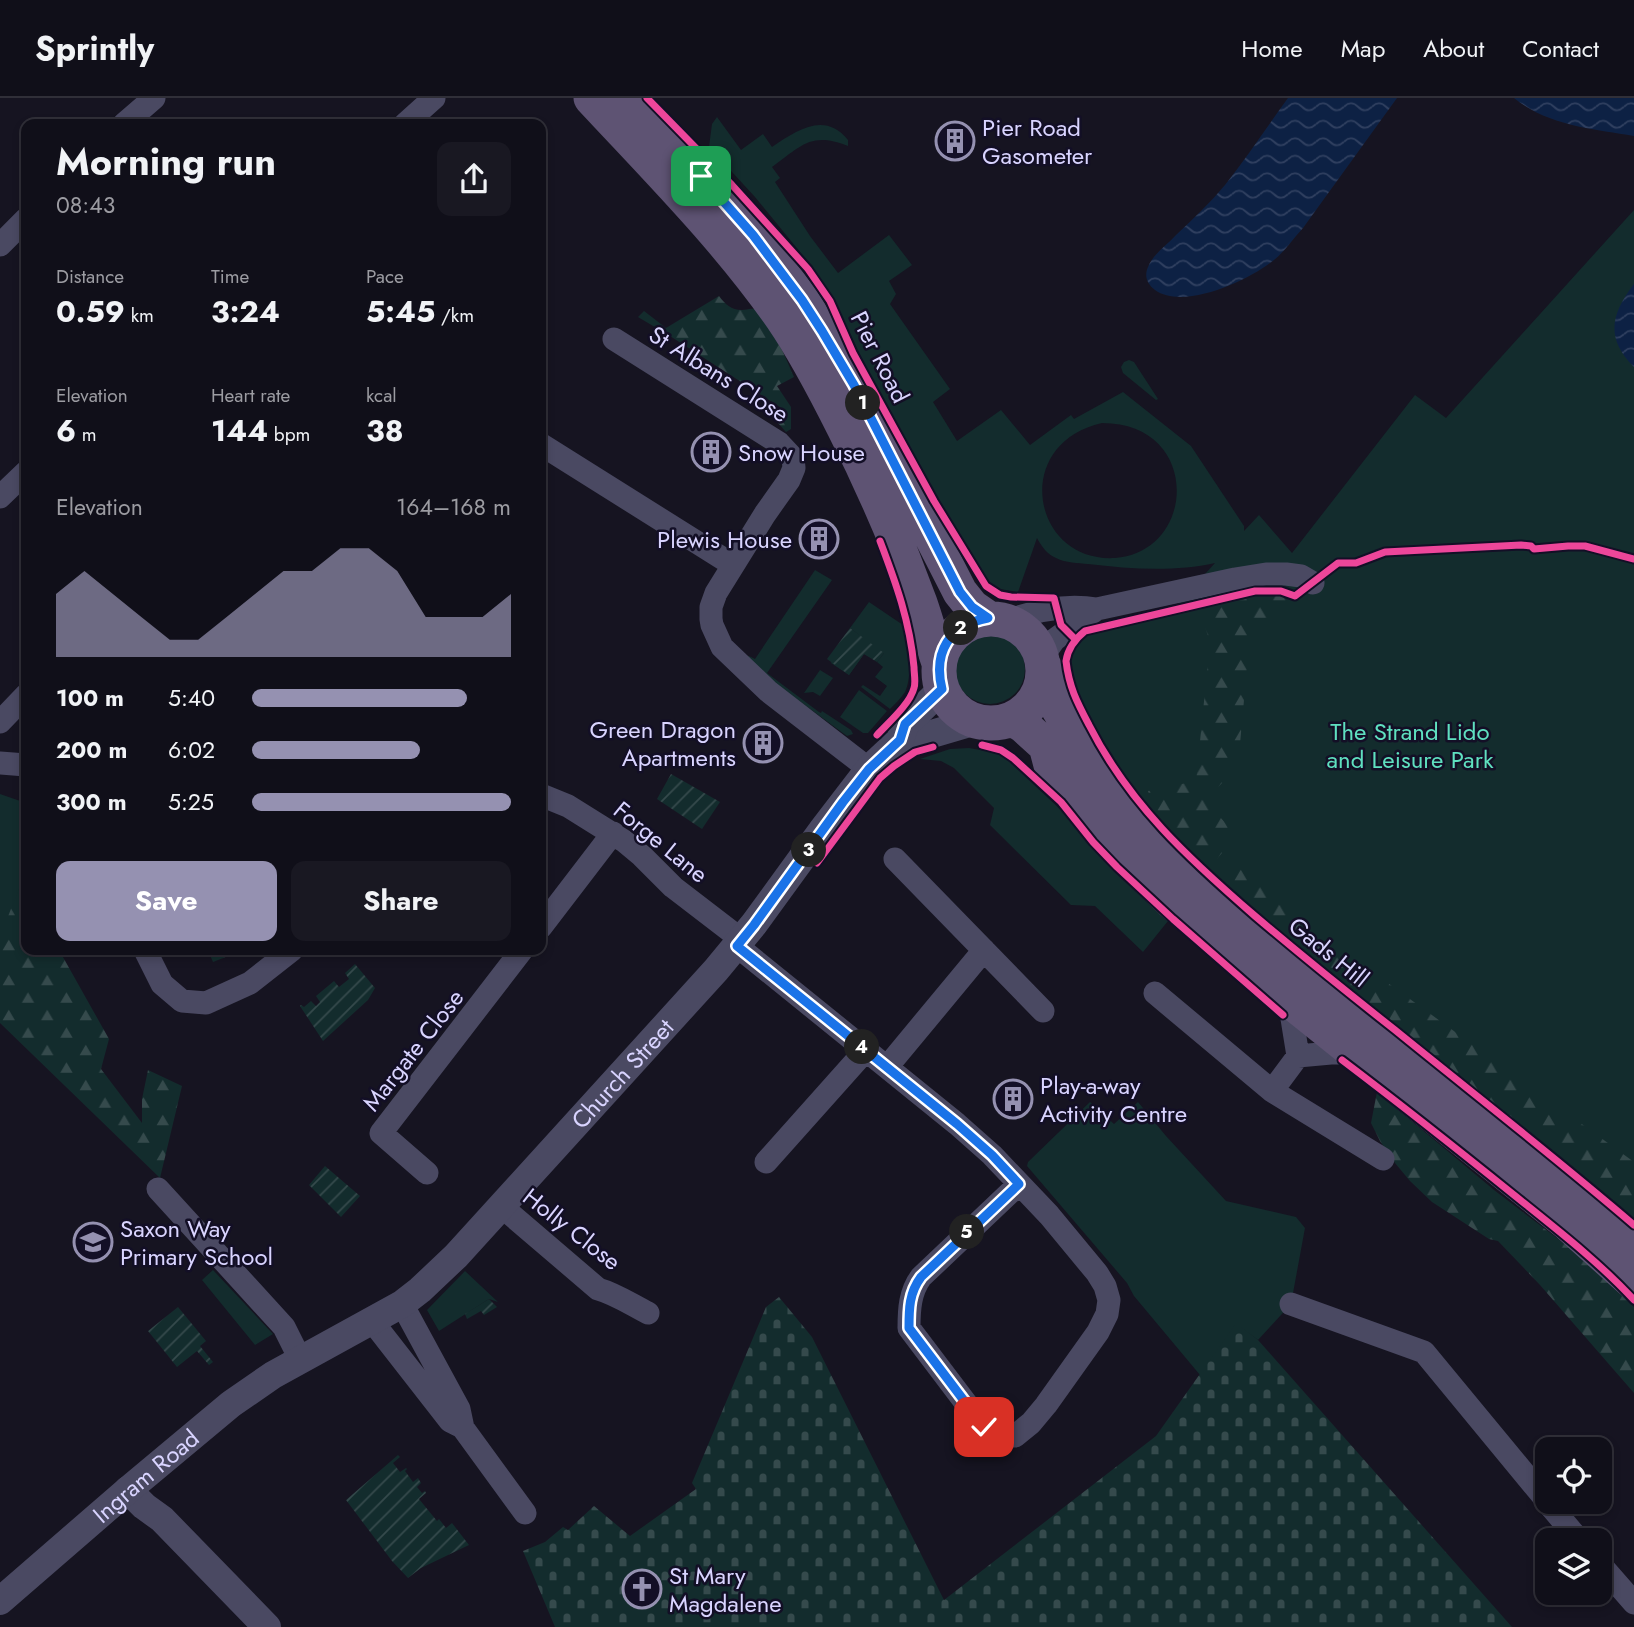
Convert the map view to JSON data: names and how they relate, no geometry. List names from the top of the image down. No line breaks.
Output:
{"streets":{"main road":["Pier Road","Gads Hill"],"street":["St Albans Close","Forge Lane","Margate Close","Church Street","Holly Close","Ingram Road"]},"crossings":[["Pier Road","Gads Hill"],["Pier Road","Church Street"],["St Albans Close","Church Street"],["Forge Lane","Church Street"],["Gads Hill","Church Street"],["Church Street","Holly Close"],["Church Street","Ingram Road"]],"parks":["The Strand Lido and Leisure Park"],"places":{"building":["Pier Road Gasometer","Snow House","Plewis House","Green Dragon Apartments","Play-a-way Activity Centre"],"school or university":["Saxon Way Primary School"],"church":["St Mary Magdalene"]},"page":{"header":"Sprintly","nav":["Home","Map","About","Contact"],"heading":["Morning run","08:43"],"stats":[["Distance","0.59 km"],["Time","3:24"],["Pace","5:45 /km"],["Elevation","6 m"],["Heart rate","144 bpm"],["kcal","38"]],"pins":["1","2","3","4","5"],"chart":["Elevation","164–168 m"],"list":[{"name":"100 m","note":"5:40"},{"name":"200 m","note":"6:02"},{"name":"300 m","note":"5:25"}],"buttons":["Save","Share"]}}
